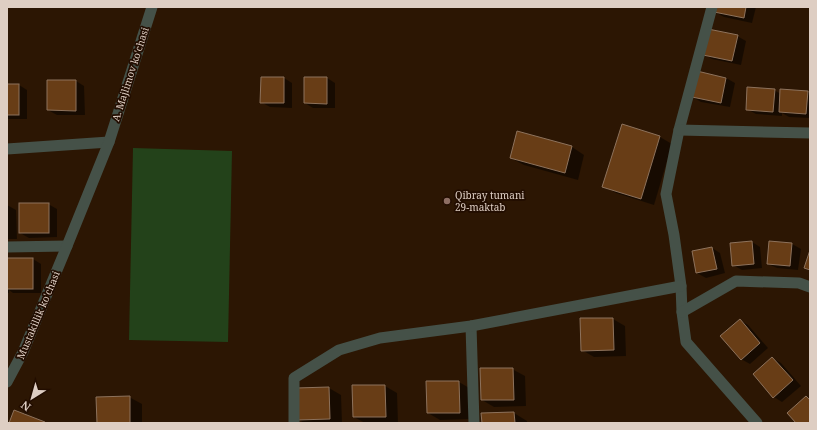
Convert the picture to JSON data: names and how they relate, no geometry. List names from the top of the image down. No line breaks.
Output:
{"streets":{"street":["A. Majlimov ko'chasi","Mustakillik ko'chasi"]},"crossings":[["A. Majlimov ko'chasi","Mustakillik ko'chasi"]],"places":["Qibray tumani 29-maktab"],"north":"bottom left"}
